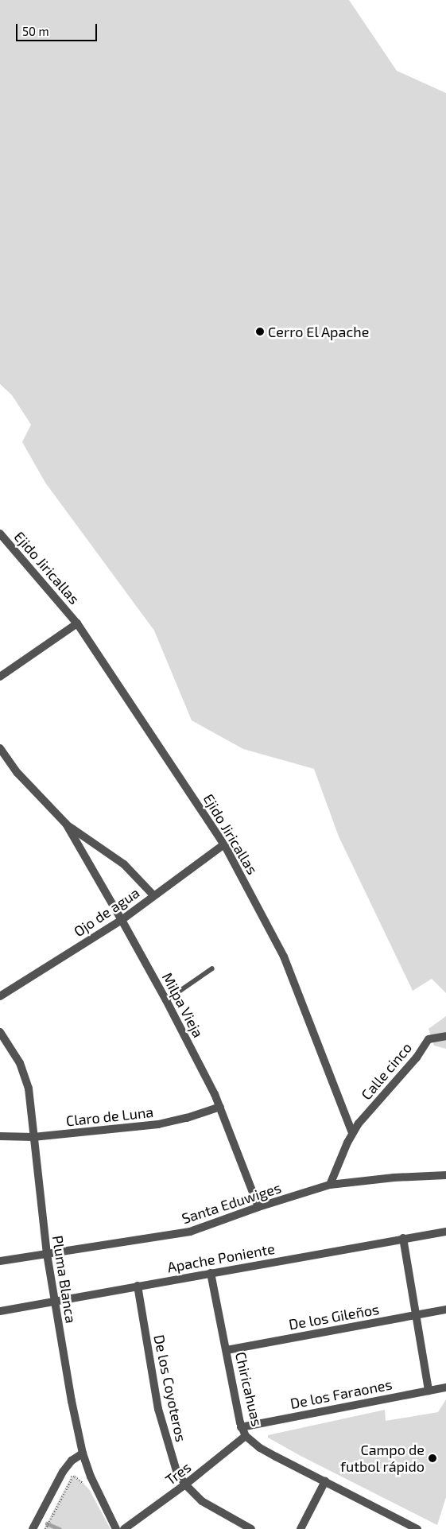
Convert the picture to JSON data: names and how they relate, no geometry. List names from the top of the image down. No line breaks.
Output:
{"streets":{"street":["Ejido Jiricallas","Ojo de agua","Milpa Vieja","Calle cinco","Claro de Luna","Santa Eduwiges","Apache Poniente","Pluma Blanca","De los Gileños","De los Coyoteros","Chiricahuas","De los Faraones","Tres"]},"crossings":[["Ejido Jiricallas","Ojo de agua"],["Ejido Jiricallas","Calle cinco"],["Ojo de agua","Milpa Vieja"],["Milpa Vieja","Claro de Luna"],["Milpa Vieja","Santa Eduwiges"],["Claro de Luna","Pluma Blanca"],["Santa Eduwiges","Pluma Blanca"],["Apache Poniente","Pluma Blanca"],["Apache Poniente","De los Coyoteros"],["Apache Poniente","Chiricahuas"],["De los Gileños","Chiricahuas"],["De los Coyoteros","Tres"],["Chiricahuas","De los Faraones"],["Chiricahuas","Tres"]],"places":["Cerro El Apache","Campo de futbol rápido"],"scale_bar":"50 m"}
